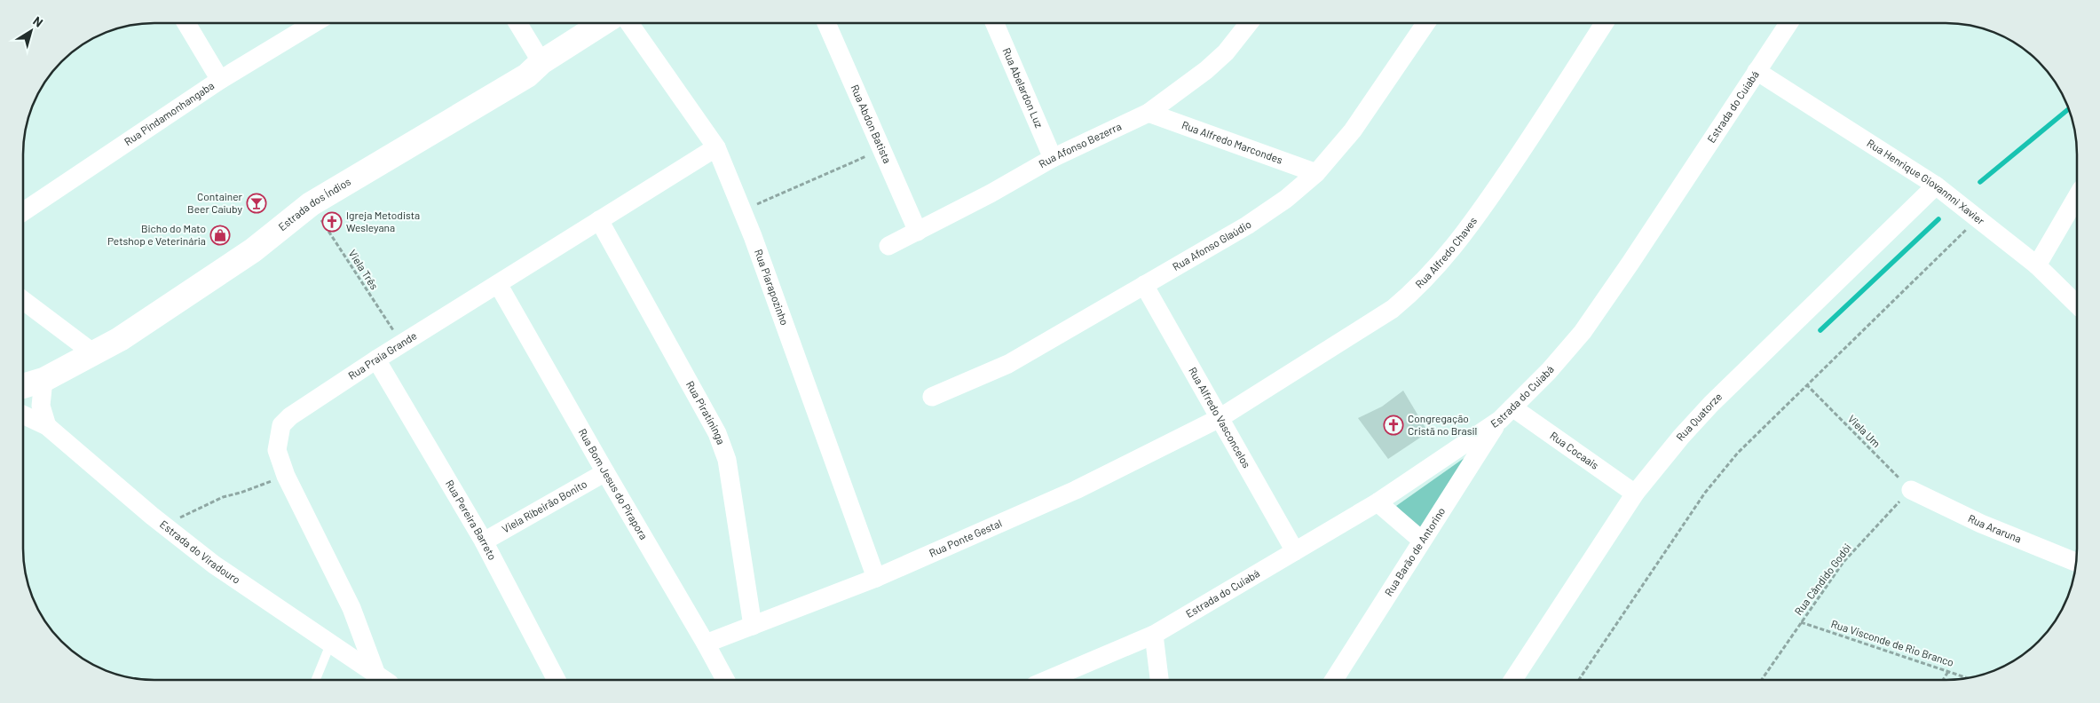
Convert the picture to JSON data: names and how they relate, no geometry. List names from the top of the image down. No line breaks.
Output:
{"streets":{"street":["Rua Abelardon Luz","Estrada do Cuiabá","Rua Pindamonhangaba","Rua Abdon Batista","Rua Alfredo Marcondes","Rua Afonso Bezerra","Rua Henrique Giovannni Xavier","Estrada dos Índios","Rua Afonso Glaúdio","Rua Alfredo Chaves","Rua Piarapozinho","Rua Praia Grande","Rua Piratininga","Rua Quatorze","Rua Alfredo Vasconcelos","Rua Cocaais","Rua Bom Jesus do Pirapora","Viela Ribeirão Bonito","Rua Pereira Barreto","Rua Araruna","Rua Ponte Gestal","Estrada do Viradouro","Rua Barão de Antorino"],"path":["Viela Três","Viela Um","Rua Cândido Godói","Rua Visconde de Rio Branco"]},"crossings":[["Rua Abelardon Luz","Rua Afonso Bezerra"],["Estrada do Cuiabá","Rua Henrique Giovannni Xavier"],["Estrada do Cuiabá","Rua Alfredo Vasconcelos"],["Estrada do Cuiabá","Rua Cocaais"],["Estrada do Cuiabá","Rua Barão de Antorino"],["Rua Abdon Batista","Rua Afonso Bezerra"],["Rua Alfredo Marcondes","Rua Afonso Bezerra"],["Rua Alfredo Marcondes","Rua Afonso Glaúdio"],["Rua Henrique Giovannni Xavier","Rua Quatorze"],["Estrada dos Índios","Viela Três"],["Rua Afonso Glaúdio","Rua Alfredo Vasconcelos"],["Rua Alfredo Chaves","Rua Alfredo Vasconcelos"],["Rua Alfredo Chaves","Rua Ponte Gestal"],["Viela Três","Rua Praia Grande"],["Rua Piarapozinho","Rua Praia Grande"],["Rua Piarapozinho","Rua Ponte Gestal"],["Rua Praia Grande","Rua Piratininga"],["Rua Praia Grande","Rua Bom Jesus do Pirapora"],["Rua Praia Grande","Rua Pereira Barreto"],["Rua Praia Grande","Estrada do Viradouro"],["Rua Piratininga","Rua Ponte Gestal"],["Rua Quatorze","Rua Cocaais"],["Rua Alfredo Vasconcelos","Rua Ponte Gestal"],["Viela Um","Rua Araruna"],["Viela Um","Rua Cândido Godói"],["Rua Cocaais","Rua Barão de Antorino"],["Rua Bom Jesus do Pirapora","Viela Ribeirão Bonito"],["Rua Bom Jesus do Pirapora","Rua Ponte Gestal"],["Viela Ribeirão Bonito","Rua Pereira Barreto"],["Rua Araruna","Rua Cândido Godói"],["Rua Cândido Godói","Rua Visconde de Rio Branco"]],"places":{"bar":["Container Beer Caiuby"],"church":["Igreja Metodista Wesleyana","Congregação Cristã no Brasil"],"shop":["Bicho do Mato Petshop e Veterinária"]},"north":"top right"}
